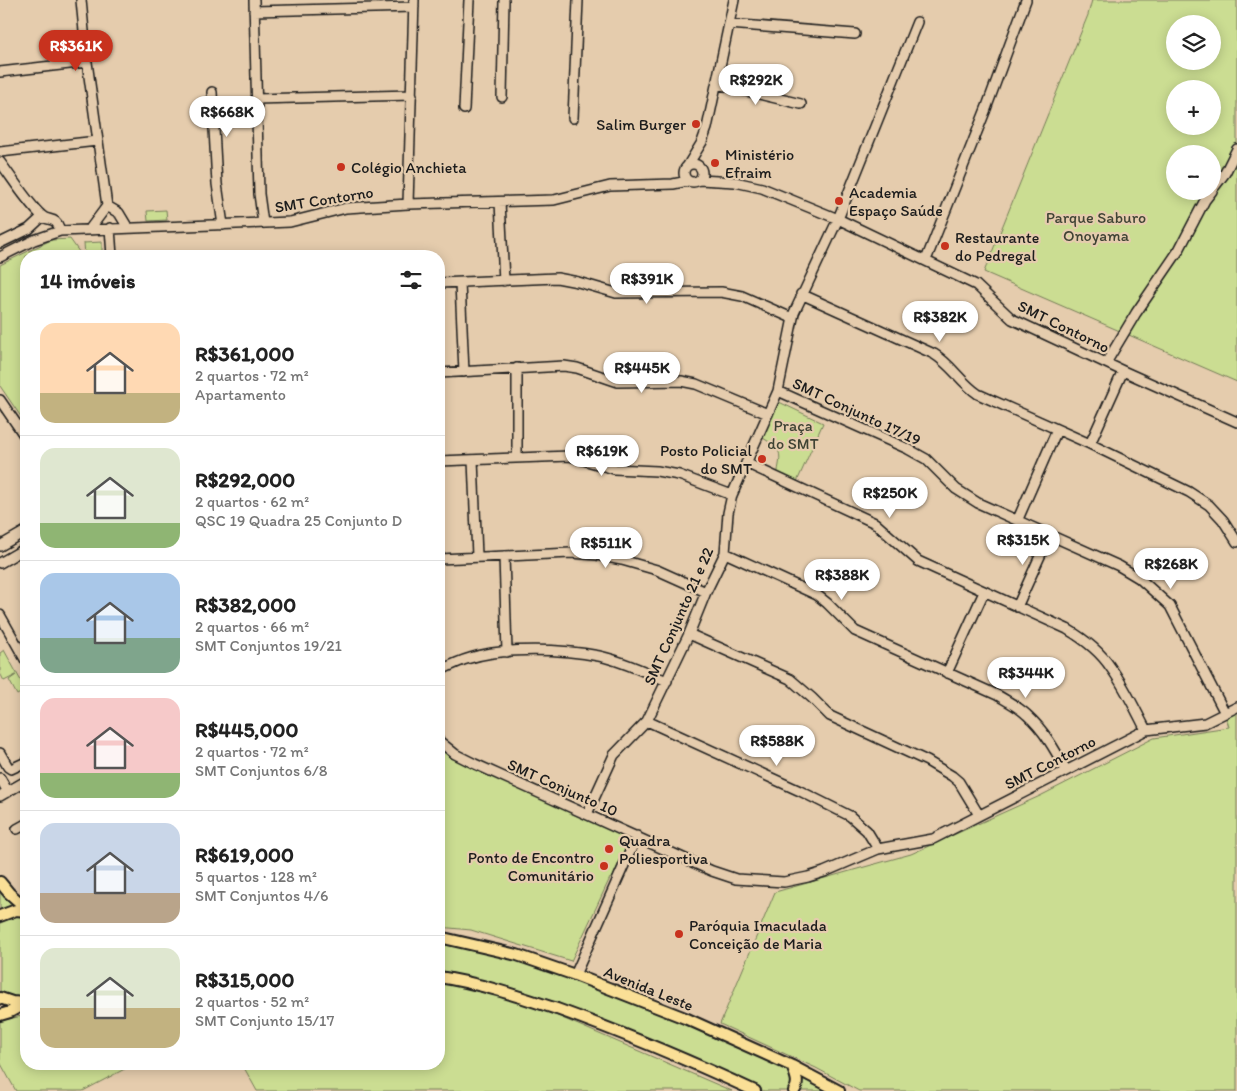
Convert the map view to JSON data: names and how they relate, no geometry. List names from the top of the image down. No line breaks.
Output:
{"streets":{"main road":["Avenida Leste"],"street":["SMT Contorno","SMT Conjunto 17/19","SMT Conjunto 21 e 22","SMT Conjunto 10"]},"crossings":[["SMT Contorno","SMT Conjunto 17/19"],["SMT Contorno","SMT Conjunto 21 e 22"],["SMT Contorno","SMT Conjunto 10"],["SMT Conjunto 17/19","SMT Conjunto 21 e 22"],["SMT Conjunto 21 e 22","SMT Conjunto 10"]],"parks":["Parque Saburo Onoyama","Praça do SMT"],"places":["Salim Burger","Ministério Efraim","Colégio Anchieta","Academia Espaço Saúde","Restaurante do Pedregal","Posto Policial do SMT","Quadra Poliesportiva","Ponto de Encontro Comunitário","Paróquia Imaculada Conceição de Maria"],"page":{"map_buttons":["+","−"],"price":["R$361K","R$292K","R$668K","R$391K","R$382K","R$445K","R$619K","R$250K","R$315K","R$511K","R$268K","R$388K","R$344K","R$588K"],"heading":"14 imóveis","list":[{"name":"R$361,000","note":"2 quartos · 72 m² · Apartamento"},{"name":"R$292,000","note":"2 quartos · 62 m² · QSC 19 Quadra 25 Conjunto D"},{"name":"R$382,000","note":"2 quartos · 66 m² · SMT Conjuntos 19/21"},{"name":"R$445,000","note":"2 quartos · 72 m² · SMT Conjuntos 6/8"},{"name":"R$619,000","note":"5 quartos · 128 m² · SMT Conjuntos 4/6"},{"name":"R$315,000","note":"2 quartos · 52 m² · SMT Conjunto 15/17"}]}}
